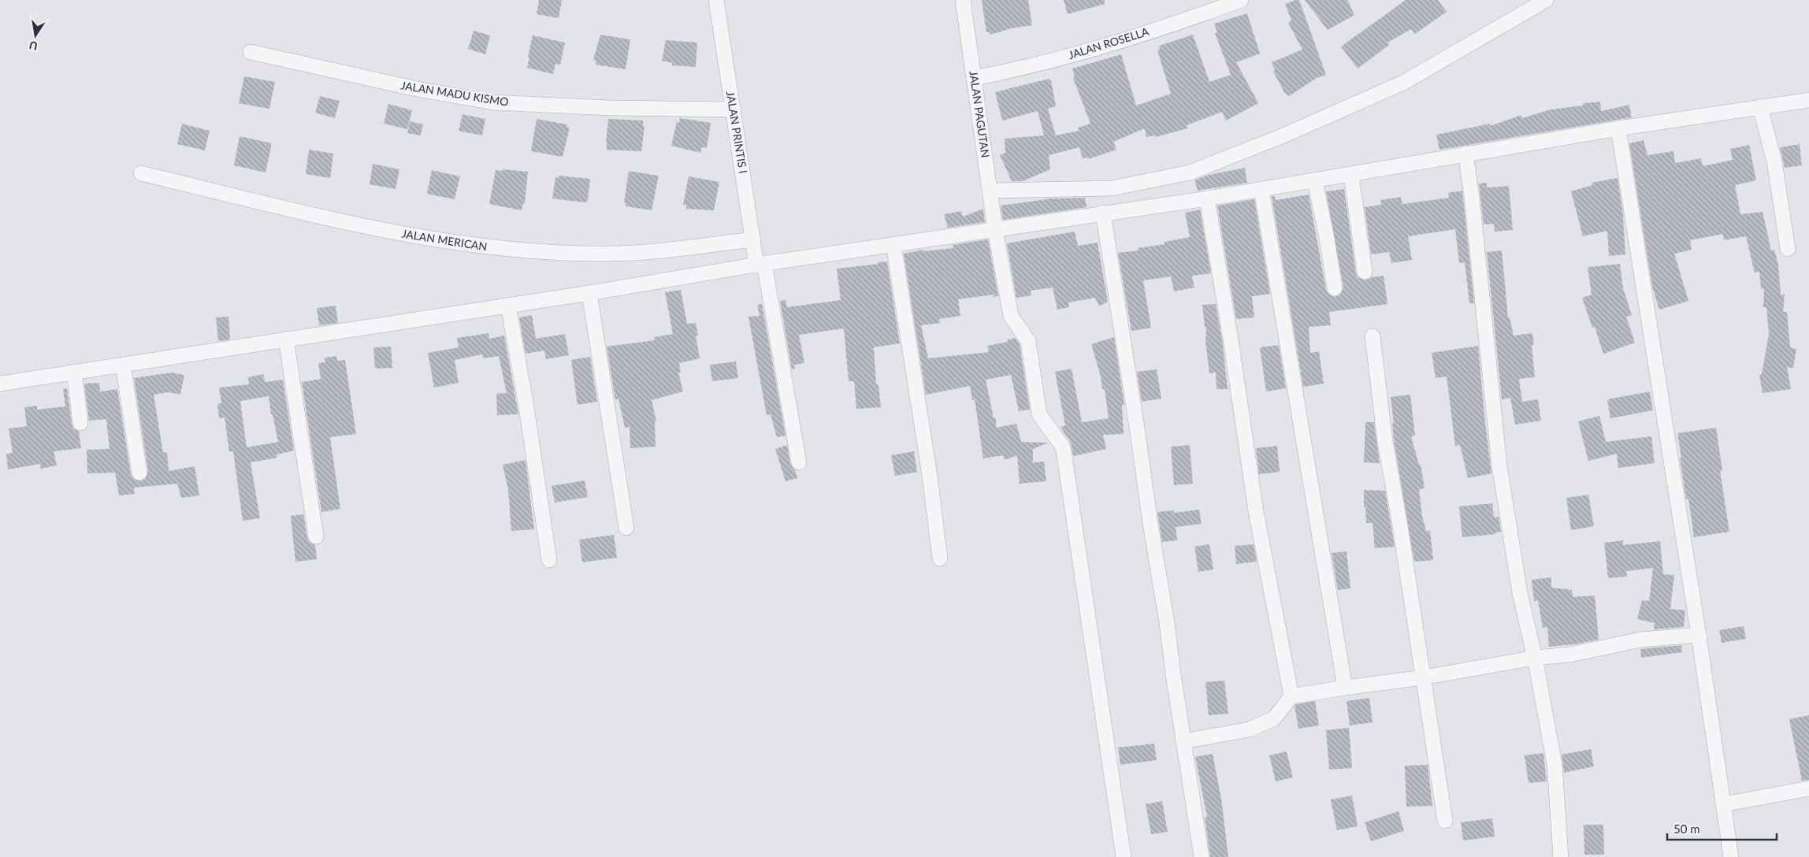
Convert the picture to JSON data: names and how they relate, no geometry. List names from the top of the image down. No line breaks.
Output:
{"streets":{"street":["JALAN ROSELLA","JALAN MADU KISMO","JALAN PAGUTAN","JALAN PRINTIS I","JALAN MERICAN"]},"crossings":[["JALAN ROSELLA","JALAN PAGUTAN"],["JALAN MADU KISMO","JALAN PRINTIS I"],["JALAN PRINTIS I","JALAN MERICAN"]],"scale_bar":"50 m","north":"bottom"}
